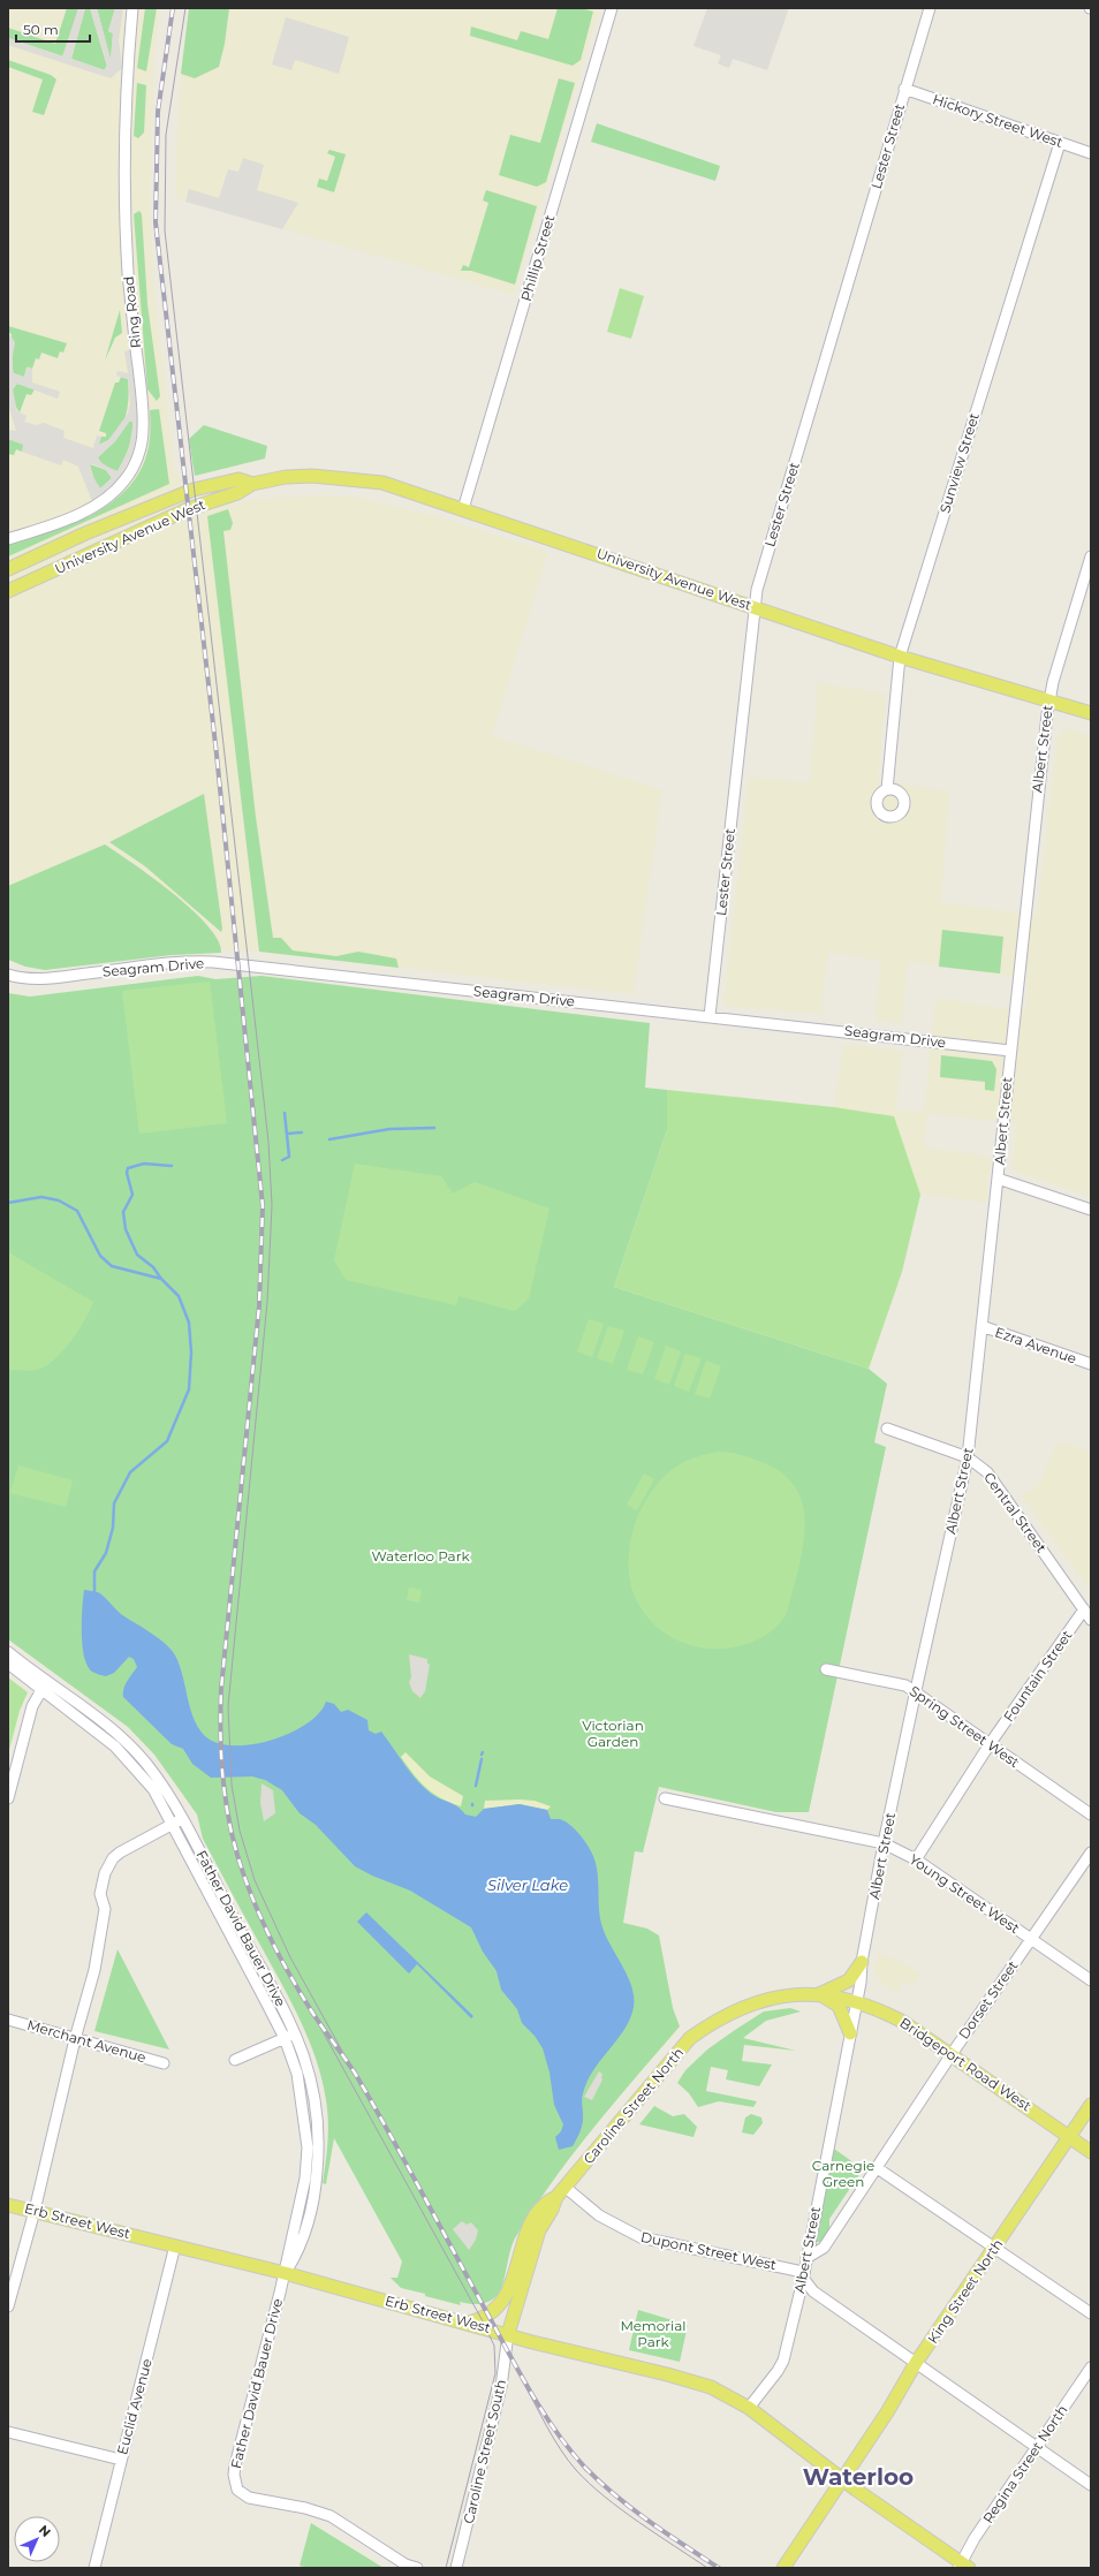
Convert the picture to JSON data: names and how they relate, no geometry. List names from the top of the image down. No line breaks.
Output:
{"streets":{"main road":["University Avenue West","Bridgeport Road West","Caroline Street North","Erb Street West","King Street North"],"street":["Hickory Street West","Lester Street","Phillip Street","Ring Road","Sunview Street","Albert Street","Seagram Drive","Ezra Avenue","Central Street","Fountain Street","Spring Street West","Young Street West","Father David Bauer Drive","Dorset Street","Merchant Avenue","Dupont Street West","Euclid Avenue","Caroline Street South","Regina Street North"]},"crossings":[["Hickory Street West","Lester Street"],["Hickory Street West","Sunview Street"],["Lester Street","University Avenue West"],["Lester Street","Seagram Drive"],["Phillip Street","University Avenue West"],["Sunview Street","University Avenue West"],["University Avenue West","Albert Street"],["Albert Street","Seagram Drive"],["Albert Street","Ezra Avenue"],["Albert Street","Central Street"],["Albert Street","Spring Street West"],["Albert Street","Young Street West"],["Albert Street","Dorset Street"],["Albert Street","Bridgeport Road West"],["Albert Street","Caroline Street North"],["Albert Street","Erb Street West"],["Albert Street","Dupont Street West"],["Central Street","Fountain Street"],["Fountain Street","Spring Street West"],["Fountain Street","Young Street West"],["Young Street West","Dorset Street"],["Father David Bauer Drive","Erb Street West"],["Dorset Street","Bridgeport Road West"],["Bridgeport Road West","Caroline Street North"],["Bridgeport Road West","King Street North"],["Caroline Street North","Erb Street West"],["Caroline Street North","Dupont Street West"],["Caroline Street North","Caroline Street South"],["Erb Street West","King Street North"],["Erb Street West","Euclid Avenue"],["Erb Street West","Caroline Street South"],["Erb Street West","Regina Street North"],["Dupont Street West","King Street North"],["Dupont Street West","Regina Street North"]],"districts":["Waterloo"],"water":["Silver Lake"],"parks":["Waterloo Park","Victorian Garden","Carnegie Green","Memorial Park"],"scale_bar":"50 m","north":"top right"}
